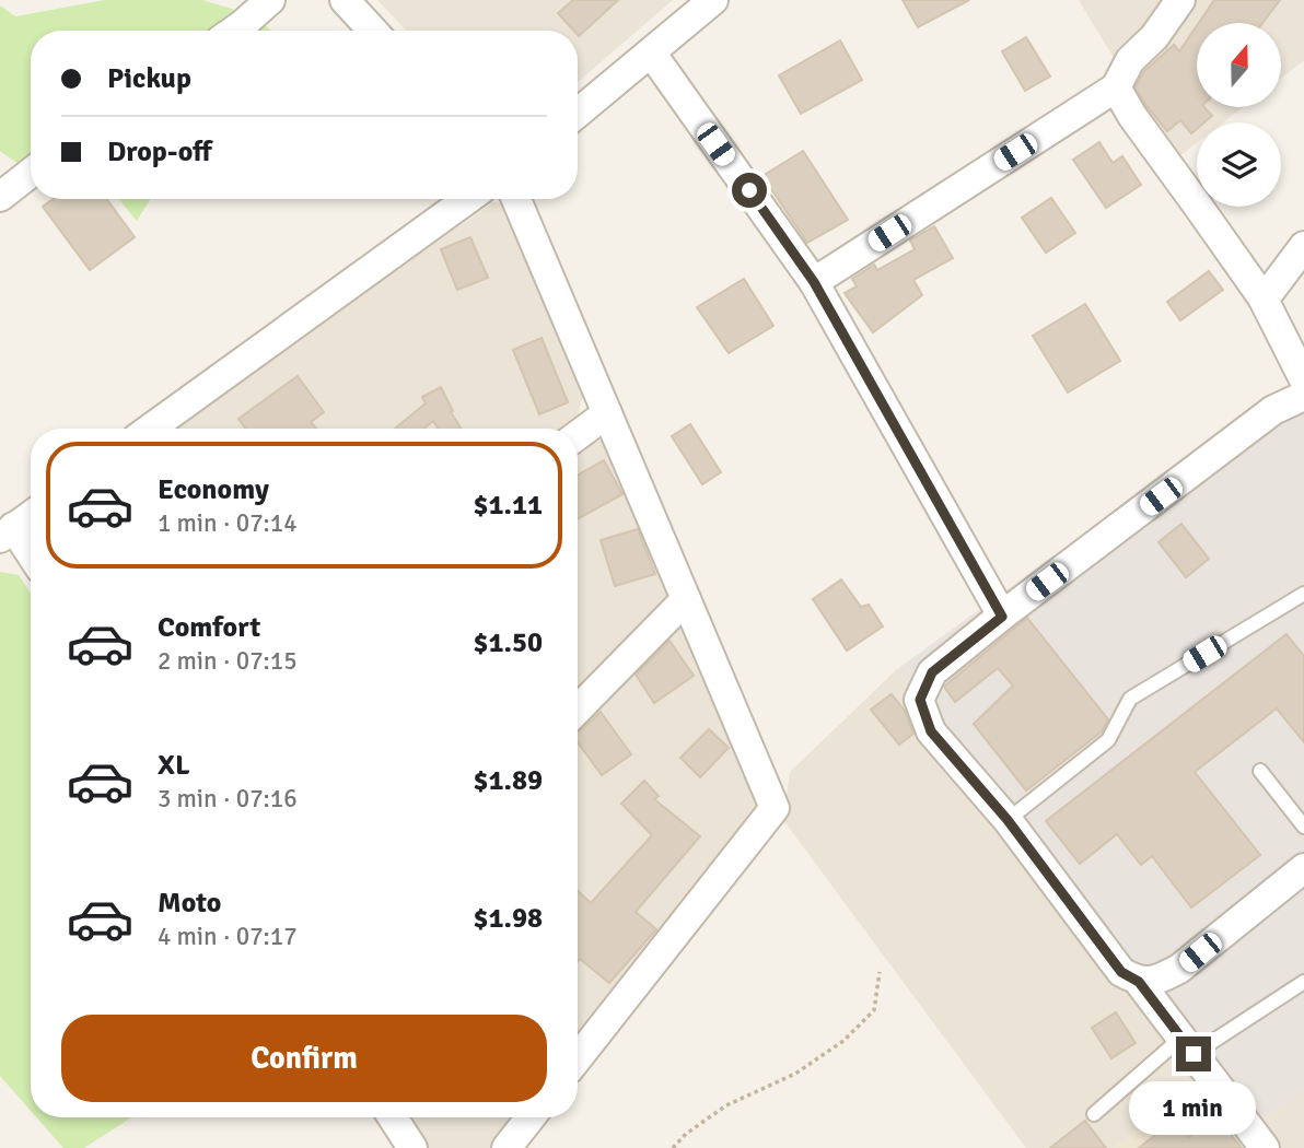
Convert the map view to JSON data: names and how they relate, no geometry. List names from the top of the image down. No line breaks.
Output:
{"north":"top","page":{"banner":["Pickup","Drop-off"],"list":[{"name":"Economy","note":"1 min · 07:14","value":"$1.11"},{"name":"Comfort","note":"2 min · 07:15","value":"$1.50"},{"name":"XL","note":"3 min · 07:16","value":"$1.89"},{"name":"Moto","note":"4 min · 07:17","value":"$1.98"}],"buttons":"Confirm","bubble":"1 min"}}
